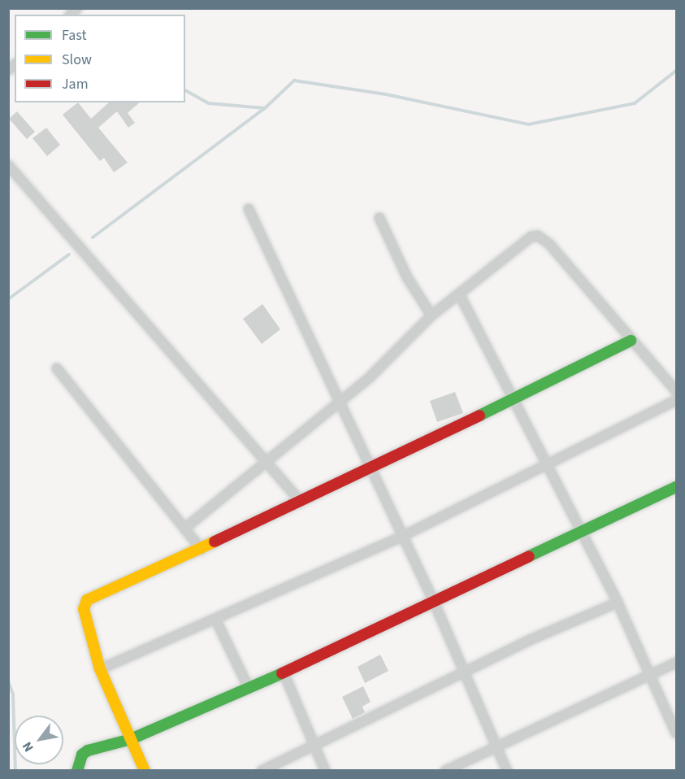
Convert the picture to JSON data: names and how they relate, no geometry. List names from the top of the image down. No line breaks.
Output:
{"legend":["Fast","Slow","Jam"],"north":"bottom left"}
